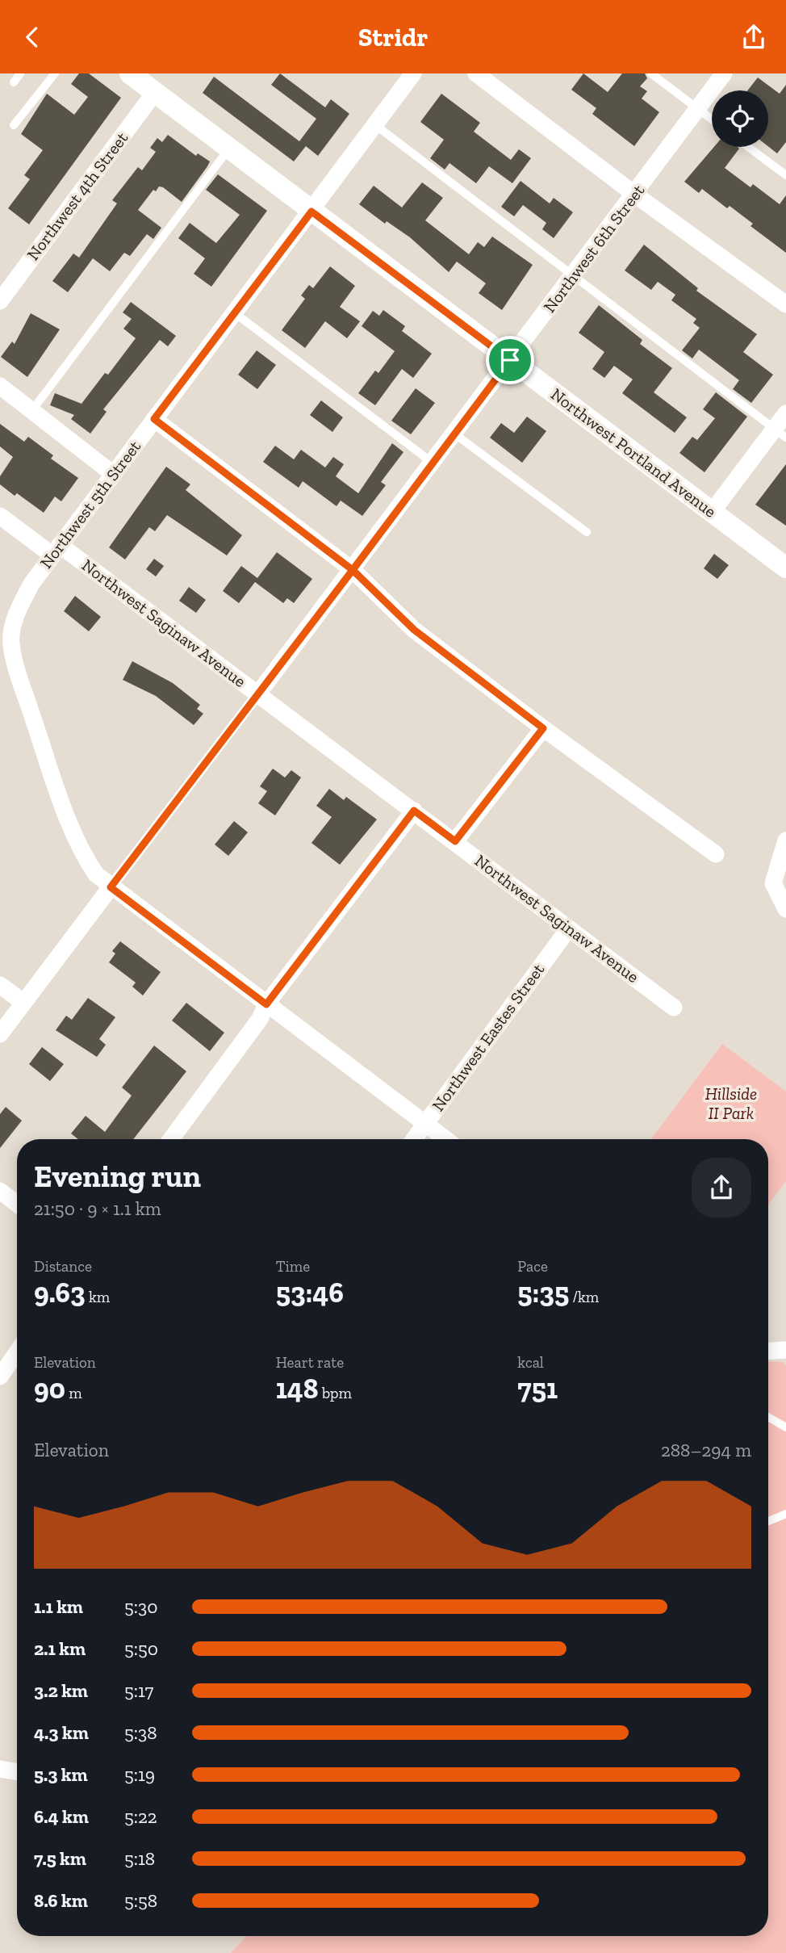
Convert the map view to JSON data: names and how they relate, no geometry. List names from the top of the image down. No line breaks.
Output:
{"streets":{"street":["Northwest 4th Street","Northwest 6th Street","Northwest Portland Avenue","Northwest 5th Street","Northwest Saginaw Avenue","Northwest Eastes Street"]},"crossings":[["Northwest 4th Street","Northwest Portland Avenue"],["Northwest 6th Street","Northwest Portland Avenue"],["Northwest 6th Street","Northwest Saginaw Avenue"],["Northwest Portland Avenue","Northwest 5th Street"],["Northwest 5th Street","Northwest Saginaw Avenue"],["Northwest 5th Street","Northwest Eastes Street"],["Northwest Saginaw Avenue","Northwest Eastes Street"]],"parks":["Hillside II Park"],"page":{"header":"Stridr","heading":["Evening run","21:50 · 9 × 1.1 km"],"stats":[["Distance","9.63 km"],["Time","53:46"],["Pace","5:35 /km"],["Elevation","90 m"],["Heart rate","148 bpm"],["kcal","751"]],"chart":["Elevation","288–294 m"],"list":[{"name":"1.1 km","note":"5:30"},{"name":"2.1 km","note":"5:50"},{"name":"3.2 km","note":"5:17"},{"name":"4.3 km","note":"5:38"},{"name":"5.3 km","note":"5:19"},{"name":"6.4 km","note":"5:22"},{"name":"7.5 km","note":"5:18"},{"name":"8.6 km","note":"5:58"}]}}
